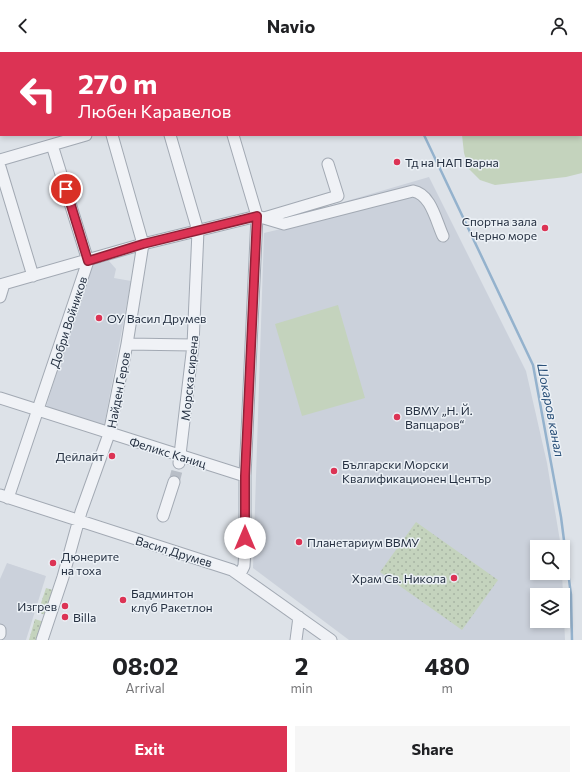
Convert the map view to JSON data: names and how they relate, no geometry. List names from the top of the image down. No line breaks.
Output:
{"streets":{"street":["Добри Войников","Морска сирена","Найден Геров","Феликс Каниц","Васил Друмев"]},"crossings":[["Добри Войников","Феликс Каниц"],["Добри Войников","Васил Друмев"],["Морска сирена","Феликс Каниц"],["Найден Геров","Феликс Каниц"],["Найден Геров","Васил Друмев"]],"water":["Шокаров канал"],"places":["Тд на НАП Варна","Спортна зала Черно море","ОУ Васил Друмев","ВВМУ „Н. Й. Вапцаров“","Дейлайт","Български Морски Квалификационен Център","Планетариум ВВМУ","Дюнерите на тоха","Храм Св. Никола","Бадминтон клуб Ракетлон","Изгрев","Billa"],"page":{"header":"Navio","turn":["270 m","Любен Каравелов"],"eta":["08:02","Arrival","2","min","480","m"],"buttons":["Exit","Share"]}}
